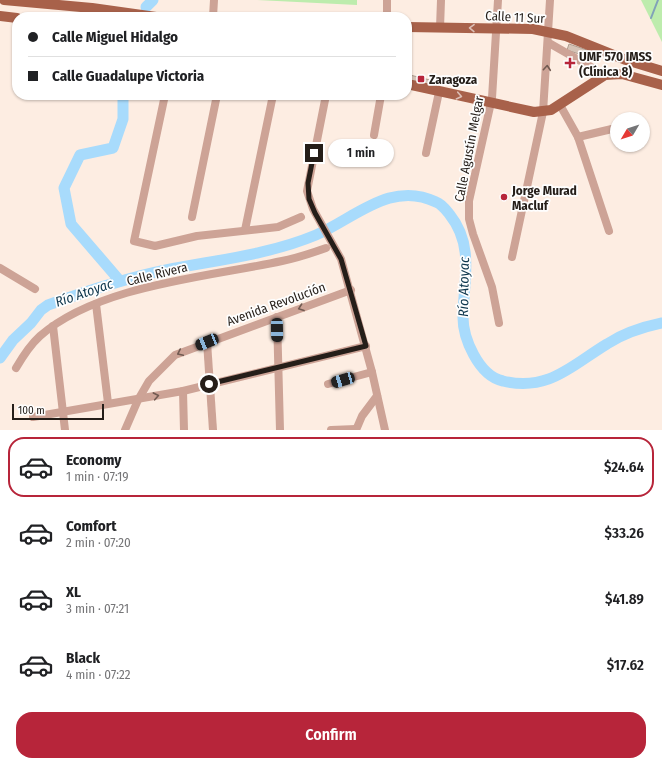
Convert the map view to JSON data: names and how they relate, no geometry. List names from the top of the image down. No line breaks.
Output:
{"streets":{"main road":["Calle 11 Sur"],"street":["Calle Agustín Melgar","Calle Rivera","Avenida Revolución"]},"crossings":[["Calle 11 Sur","Calle Agustín Melgar"]],"water":["Río Atoyac"],"places":{"health":["UMF 570 IMSS (Clínica 8)"],"transit":["Zaragoza"],"other":["Jorge Murad Macluf"]},"scale_bar":"100 m","north":"bottom left","page":{"banner":["Calle Miguel Hidalgo","Calle Guadalupe Victoria"],"bubble":"1 min","scale":"100 m","list":[{"name":"Economy","note":"1 min · 07:19","value":"$24.64"},{"name":"Comfort","note":"2 min · 07:20","value":"$33.26"},{"name":"XL","note":"3 min · 07:21","value":"$41.89"},{"name":"Black","note":"4 min · 07:22","value":"$17.62"}],"buttons":"Confirm"}}
